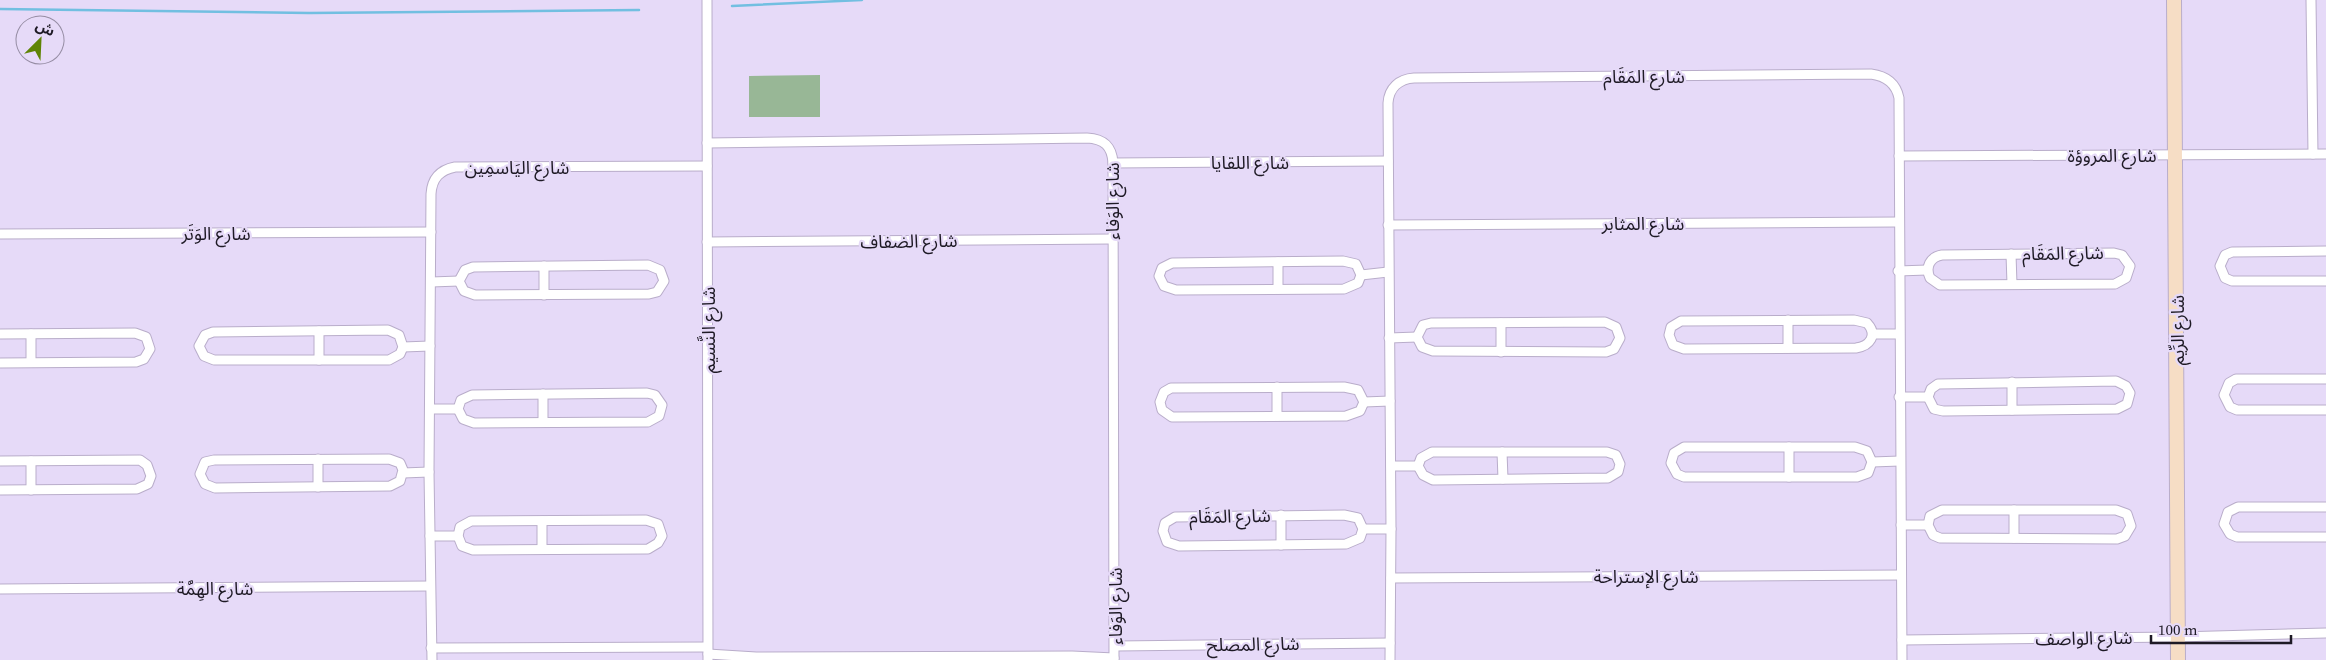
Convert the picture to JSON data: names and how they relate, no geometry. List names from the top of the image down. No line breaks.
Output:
{"streets":{"street":["شارع المَقَام","شارع المروؤة","شارع اللقايا","شارع اليَاسمِين","شارع الوَفاء","شارع المثابر","شارع الوَتَر","شارع الضفاف","شارع النَّسيم","شارع الرِّيم","شارع الإستراحة","شارع الهِمَّة","شارع الواصف","شارع المصلح"]},"crossings":[["شارع المَقَام","شارع المروؤة"],["شارع المَقَام","شارع اللقايا"],["شارع المَقَام","شارع المثابر"],["شارع المَقَام","شارع الإستراحة"],["شارع المَقَام","شارع الواصف"],["شارع المَقَام","شارع المصلح"],["شارع المروؤة","شارع الرِّيم"],["شارع اللقايا","شارع الوَفاء"],["شارع اليَاسمِين","شارع الوَتَر"],["شارع اليَاسمِين","شارع النَّسيم"],["شارع اليَاسمِين","شارع الهِمَّة"],["شارع الوَفاء","شارع الضفاف"],["شارع الوَفاء","شارع النَّسيم"],["شارع الوَفاء","شارع المصلح"],["شارع الضفاف","شارع النَّسيم"],["شارع الرِّيم","شارع الواصف"]],"scale_bar":"100 m","north":"top right"}
